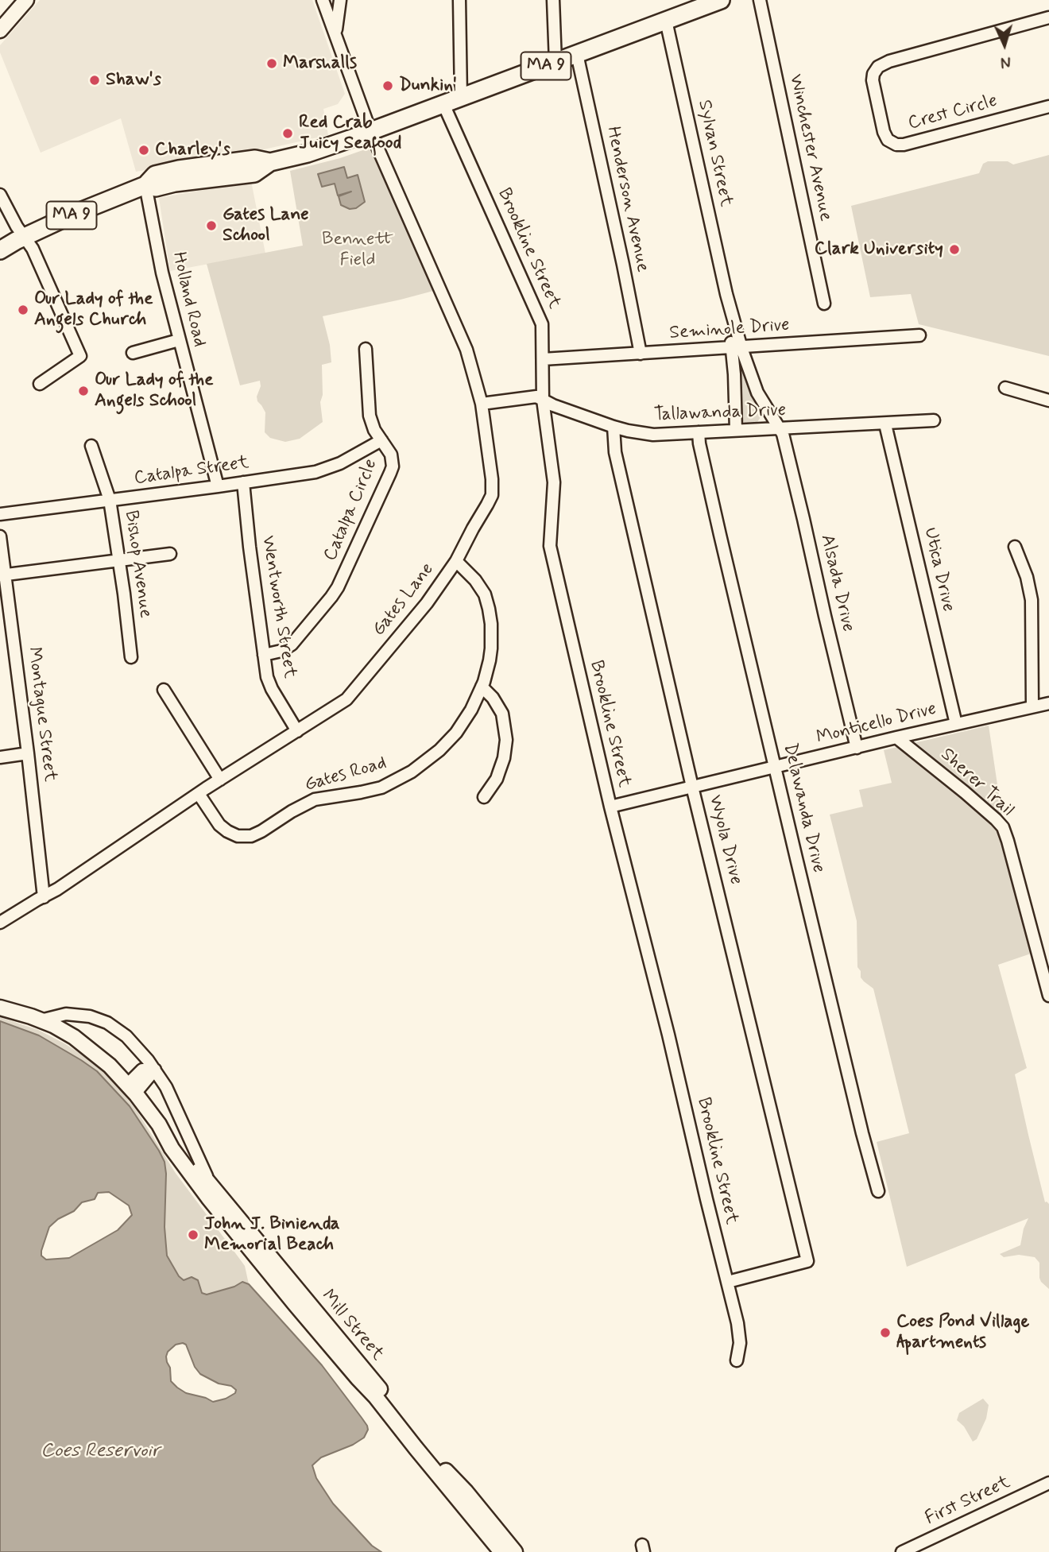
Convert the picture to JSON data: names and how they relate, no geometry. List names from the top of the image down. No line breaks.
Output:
{"streets":{"highway":["MA 9"],"main road":["Mill Street"],"street":["Crest Circle","Winchester Avenue","Sylvan Street","Henderson Avenue","Brookline Street","Holland Road","Seminole Drive","Tallawanda Drive","Catalpa Street","Catalpa Circle","Bishop Avenue","Utica Drive","Alsada Drive","Gates Lane","Wentworth Street","Montague Street","Monticello Drive","Gates Road","Sherer Trail","Delawanda Drive","Wyola Drive","First Street"]},"crossings":[["MA 9","Sylvan Street"],["MA 9","Henderson Avenue"],["MA 9","Brookline Street"],["MA 9","Holland Road"],["MA 9","Gates Lane"],["Sylvan Street","Seminole Drive"],["Sylvan Street","Tallawanda Drive"],["Sylvan Street","Alsada Drive"],["Henderson Avenue","Seminole Drive"],["Brookline Street","Seminole Drive"],["Brookline Street","Tallawanda Drive"],["Brookline Street","Monticello Drive"],["Brookline Street","Wyola Drive"],["Holland Road","Catalpa Street"],["Tallawanda Drive","Utica Drive"],["Tallawanda Drive","Alsada Drive"],["Tallawanda Drive","Gates Lane"],["Tallawanda Drive","Delawanda Drive"],["Tallawanda Drive","Wyola Drive"],["Catalpa Street","Catalpa Circle"],["Catalpa Street","Bishop Avenue"],["Catalpa Street","Wentworth Street"],["Catalpa Circle","Wentworth Street"],["Utica Drive","Monticello Drive"],["Alsada Drive","Monticello Drive"],["Gates Lane","Wentworth Street"],["Gates Lane","Montague Street"],["Gates Lane","Gates Road"],["Monticello Drive","Sherer Trail"],["Monticello Drive","Delawanda Drive"],["Monticello Drive","Wyola Drive"]],"water":["Coes Reservoir"],"parks":["Bennett Field"],"places":["Marshalls","Shaw's","Dunkin'","Red Crab Juicy Seafood","Charley's","Gates Lane School","Clark University","Our Lady of the Angels Church","Our Lady of the Angels School","John J. Binienda Memorial Beach","Coes Pond Village Apartments"],"north":"bottom"}
